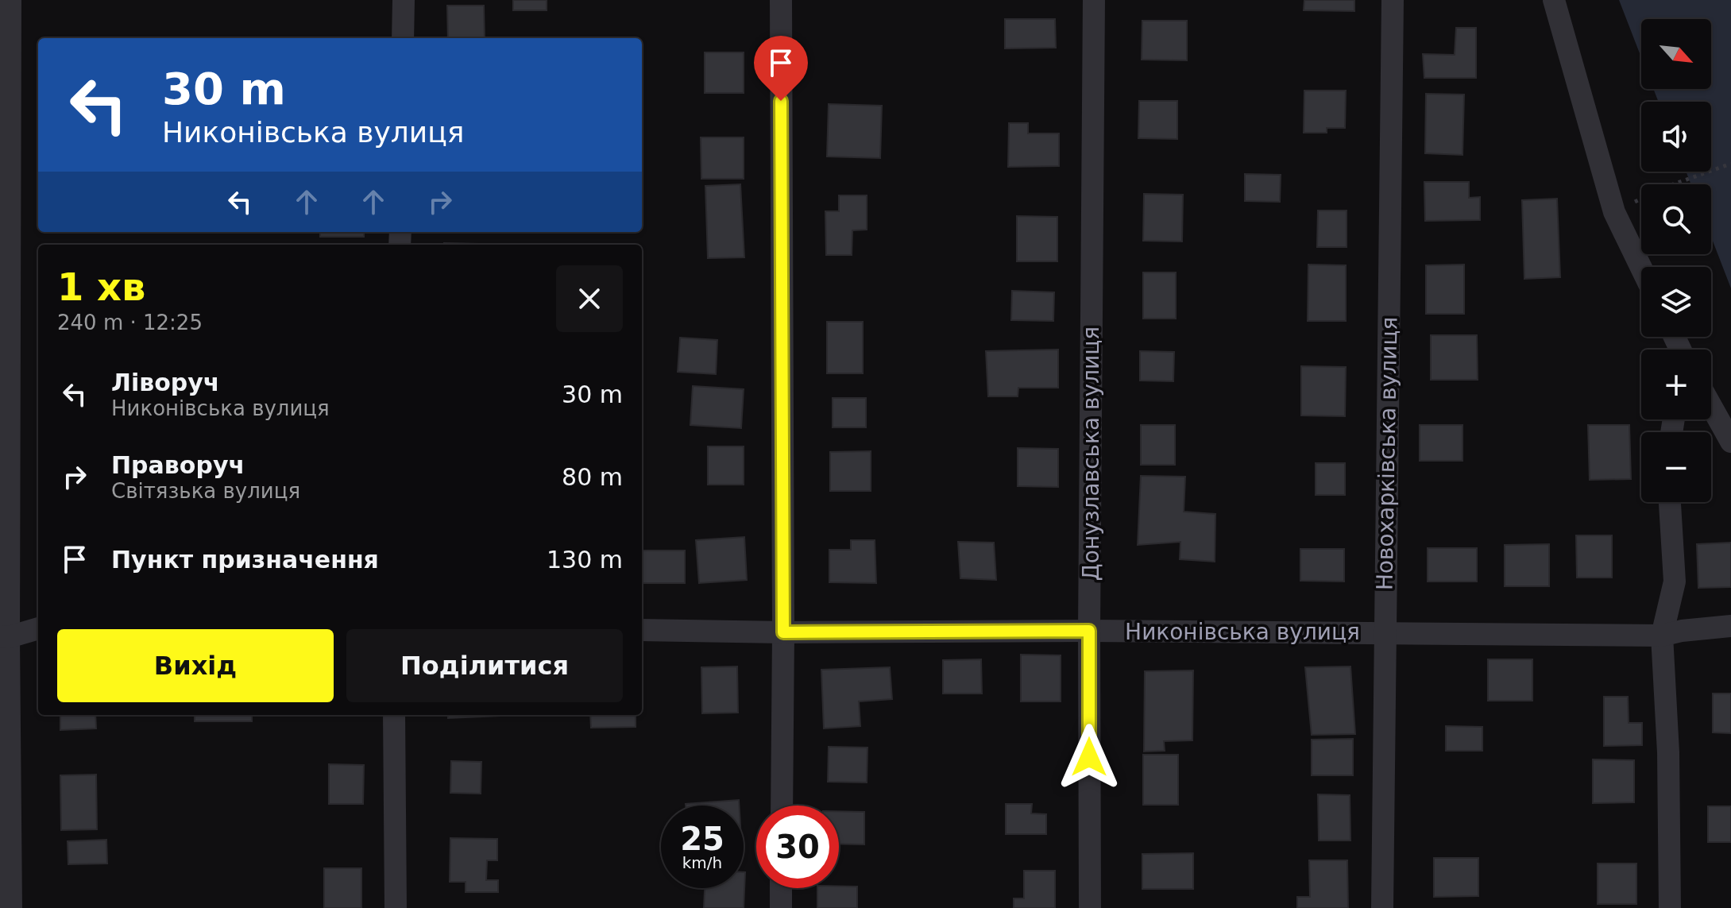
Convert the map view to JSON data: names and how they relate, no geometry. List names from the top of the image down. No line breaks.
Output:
{"streets":{"street":["Донузлавська вулиця","Новохарківська вулиця","Никонівська вулиця"]},"crossings":[["Донузлавська вулиця","Никонівська вулиця"],["Новохарківська вулиця","Никонівська вулиця"]],"north":"bottom right","page":{"map_buttons":["+","−"],"turn":["30 m","Никонівська вулиця"],"heading":["1 хв","240 m · 12:25"],"list":[{"name":"Ліворуч","note":"Никонівська вулиця","value":"30 m"},{"name":"Праворуч","note":"Світязька вулиця","value":"80 m"},{"name":"Пункт призначення","value":"130 m"}],"buttons":["Вихід","Поділитися"],"speed":"25 km/h","limit":"30"}}
